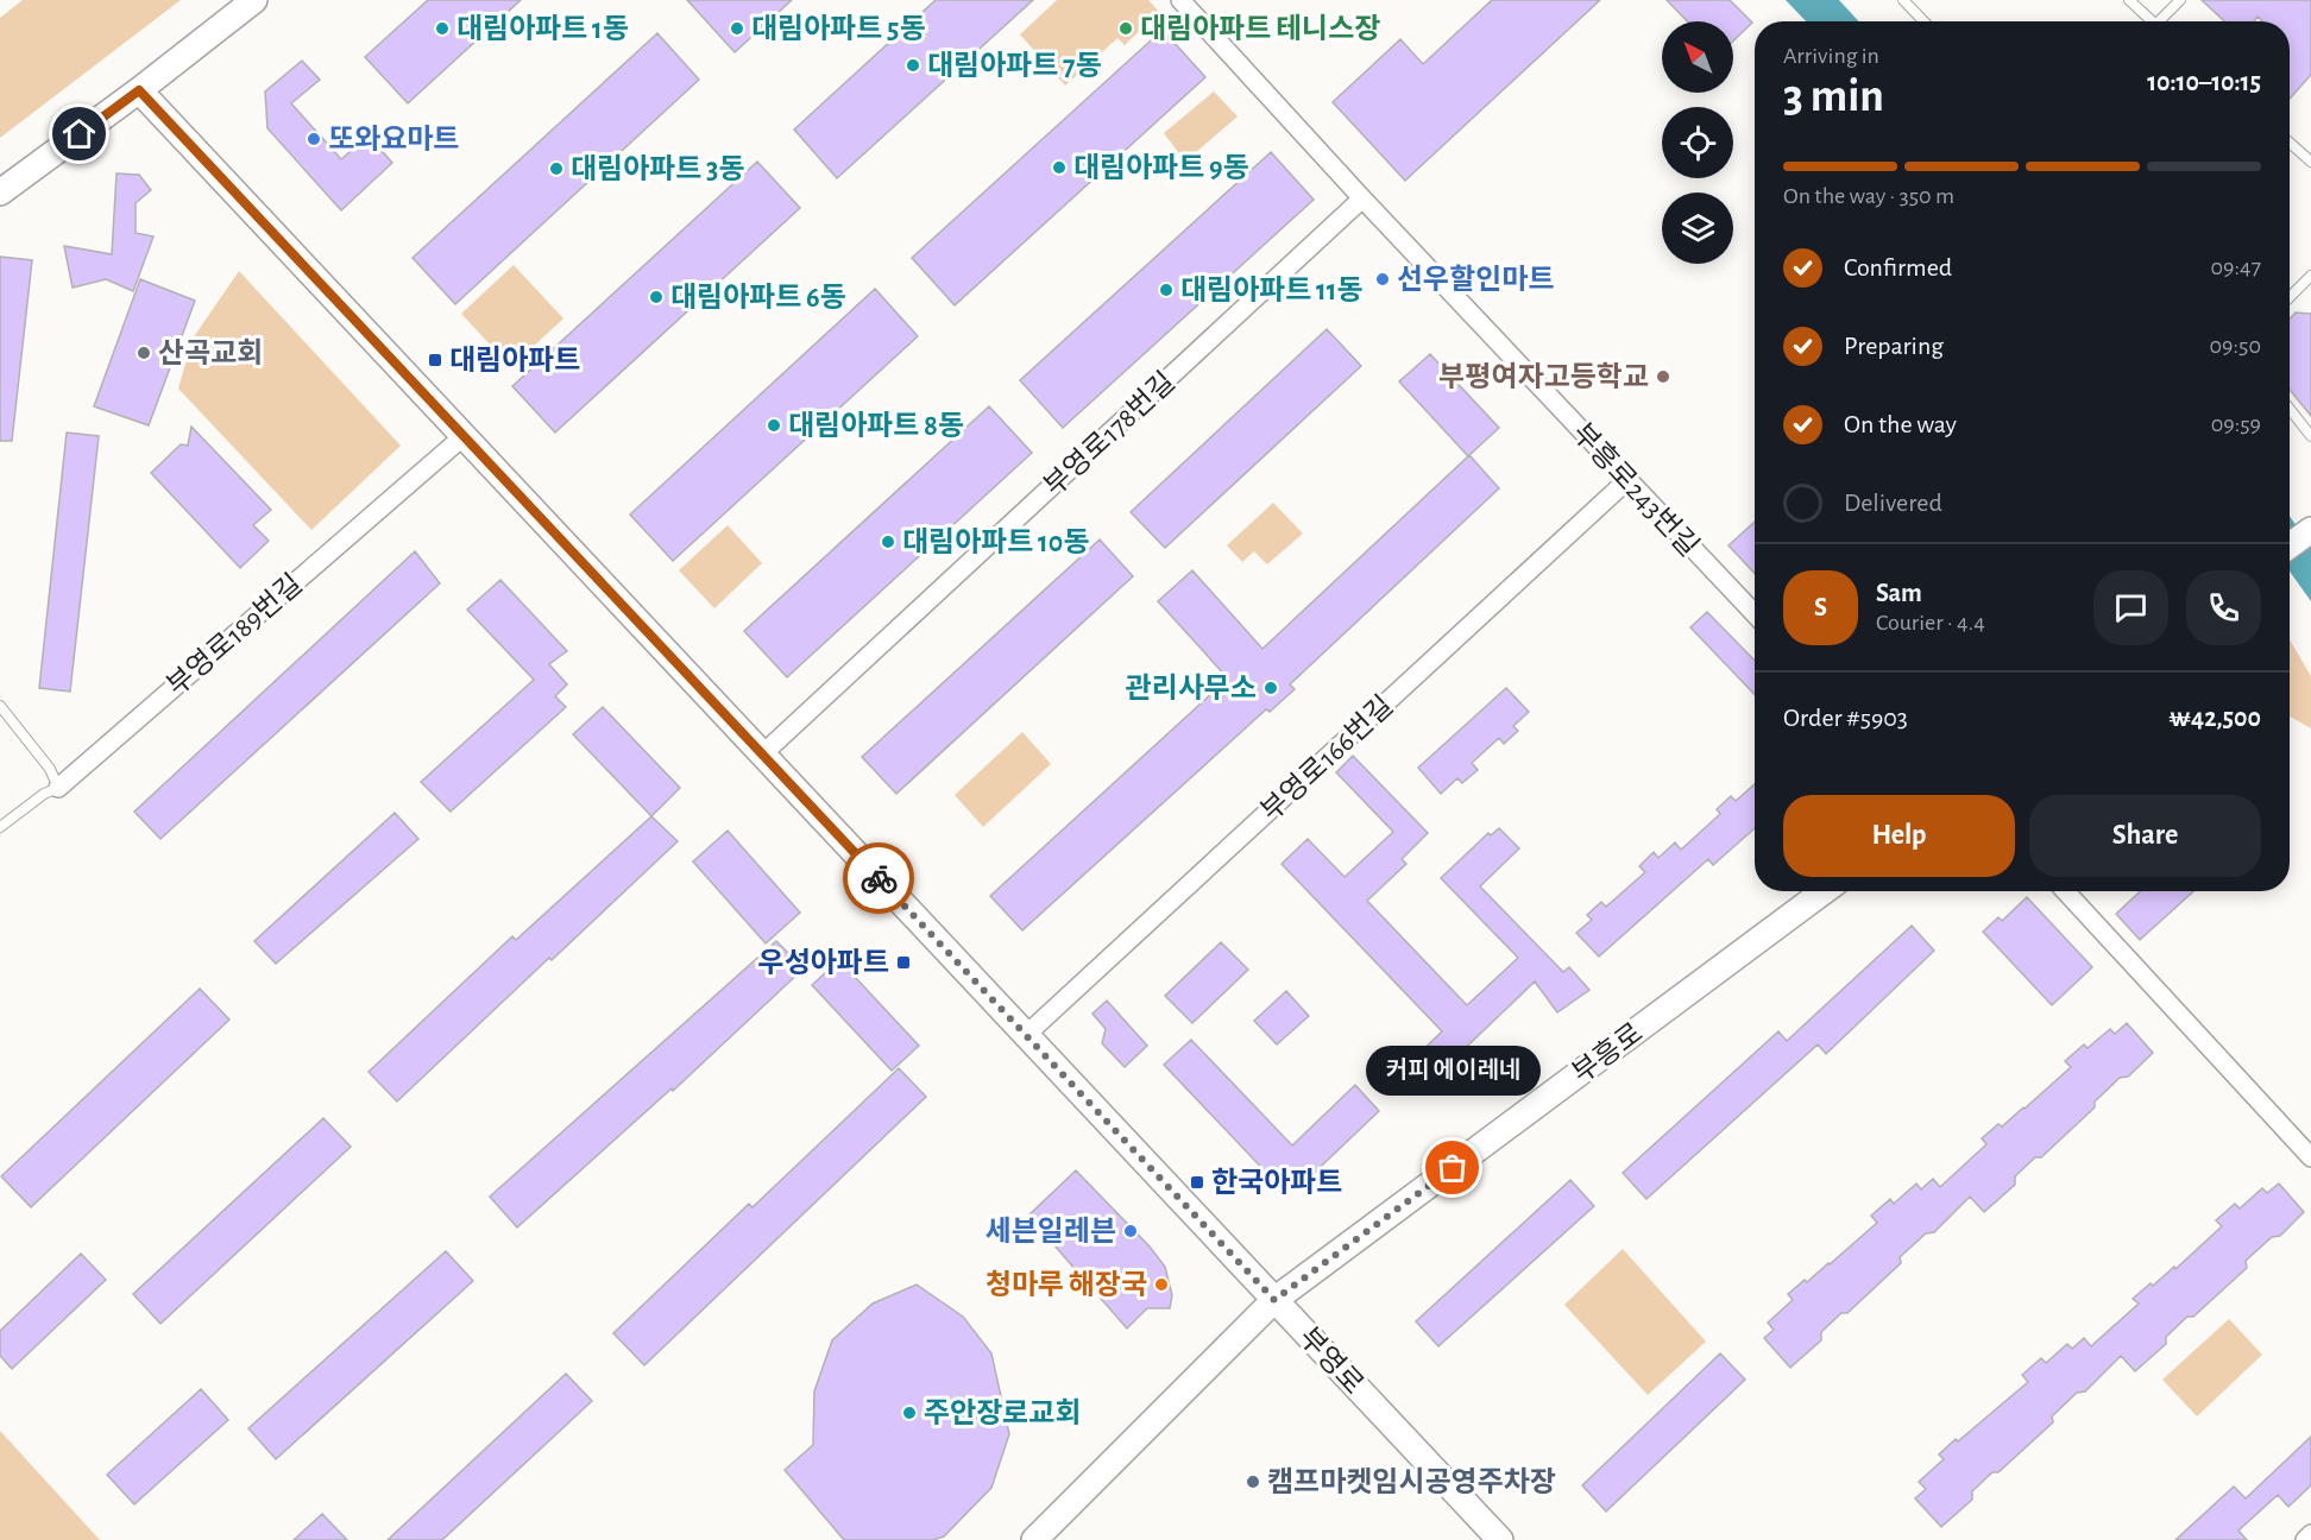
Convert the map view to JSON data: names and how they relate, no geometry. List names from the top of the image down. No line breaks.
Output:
{"streets":{"street":["부영로178번길","부흥로243번길","부영로189번길","부영로166번길","부흥로","부영로"]},"crossings":[["부영로178번길","부흥로243번길"],["부영로178번길","부영로"],["부흥로243번길","부영로166번길"],["부영로189번길","부영로"],["부영로166번길","부영로"],["부흥로","부영로"]],"places":{"other":["대림아파트 1동","대림아파트 5동","대림아파트 테니스장","대림아파트 7동","또와요마트","대림아파트 9동","대림아파트 3동","선우할인마트","대림아파트 11동","대림아파트 6동","산곡교회","부평여자고등학교","대림아파트 8동","대림아파트 10동","관리사무소","커피 에이레네","세븐일레븐","청마루 해장국","주안장로교회","캠프마켓임시공영주차장"],"transit":["대림아파트","우성아파트","한국아파트"]},"north":"top left","page":{"heading":["3 min","Arriving in","10:10–10:15"],"panel":["Sam","Courier · 4.4","Order #5903","₩42,500"],"bar":"On the way · 350 m","list":[["Confirmed","09:47"],["Preparing","09:50"],["On the way","09:59"],"Delivered"],"round":"S","buttons":["Help","Share"],"bubble":"커피 에이레네"}}
